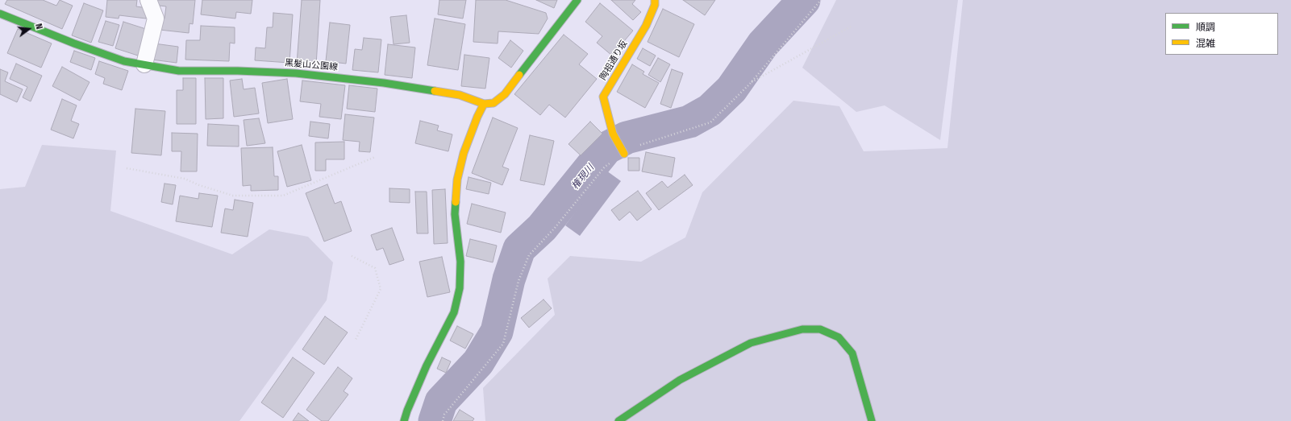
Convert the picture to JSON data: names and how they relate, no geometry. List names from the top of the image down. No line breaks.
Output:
{"streets":{"street":["陶祖通り坂","黒髪山公園線"]},"water":["権現川"],"legend":["順調","混雑"],"north":"right"}
